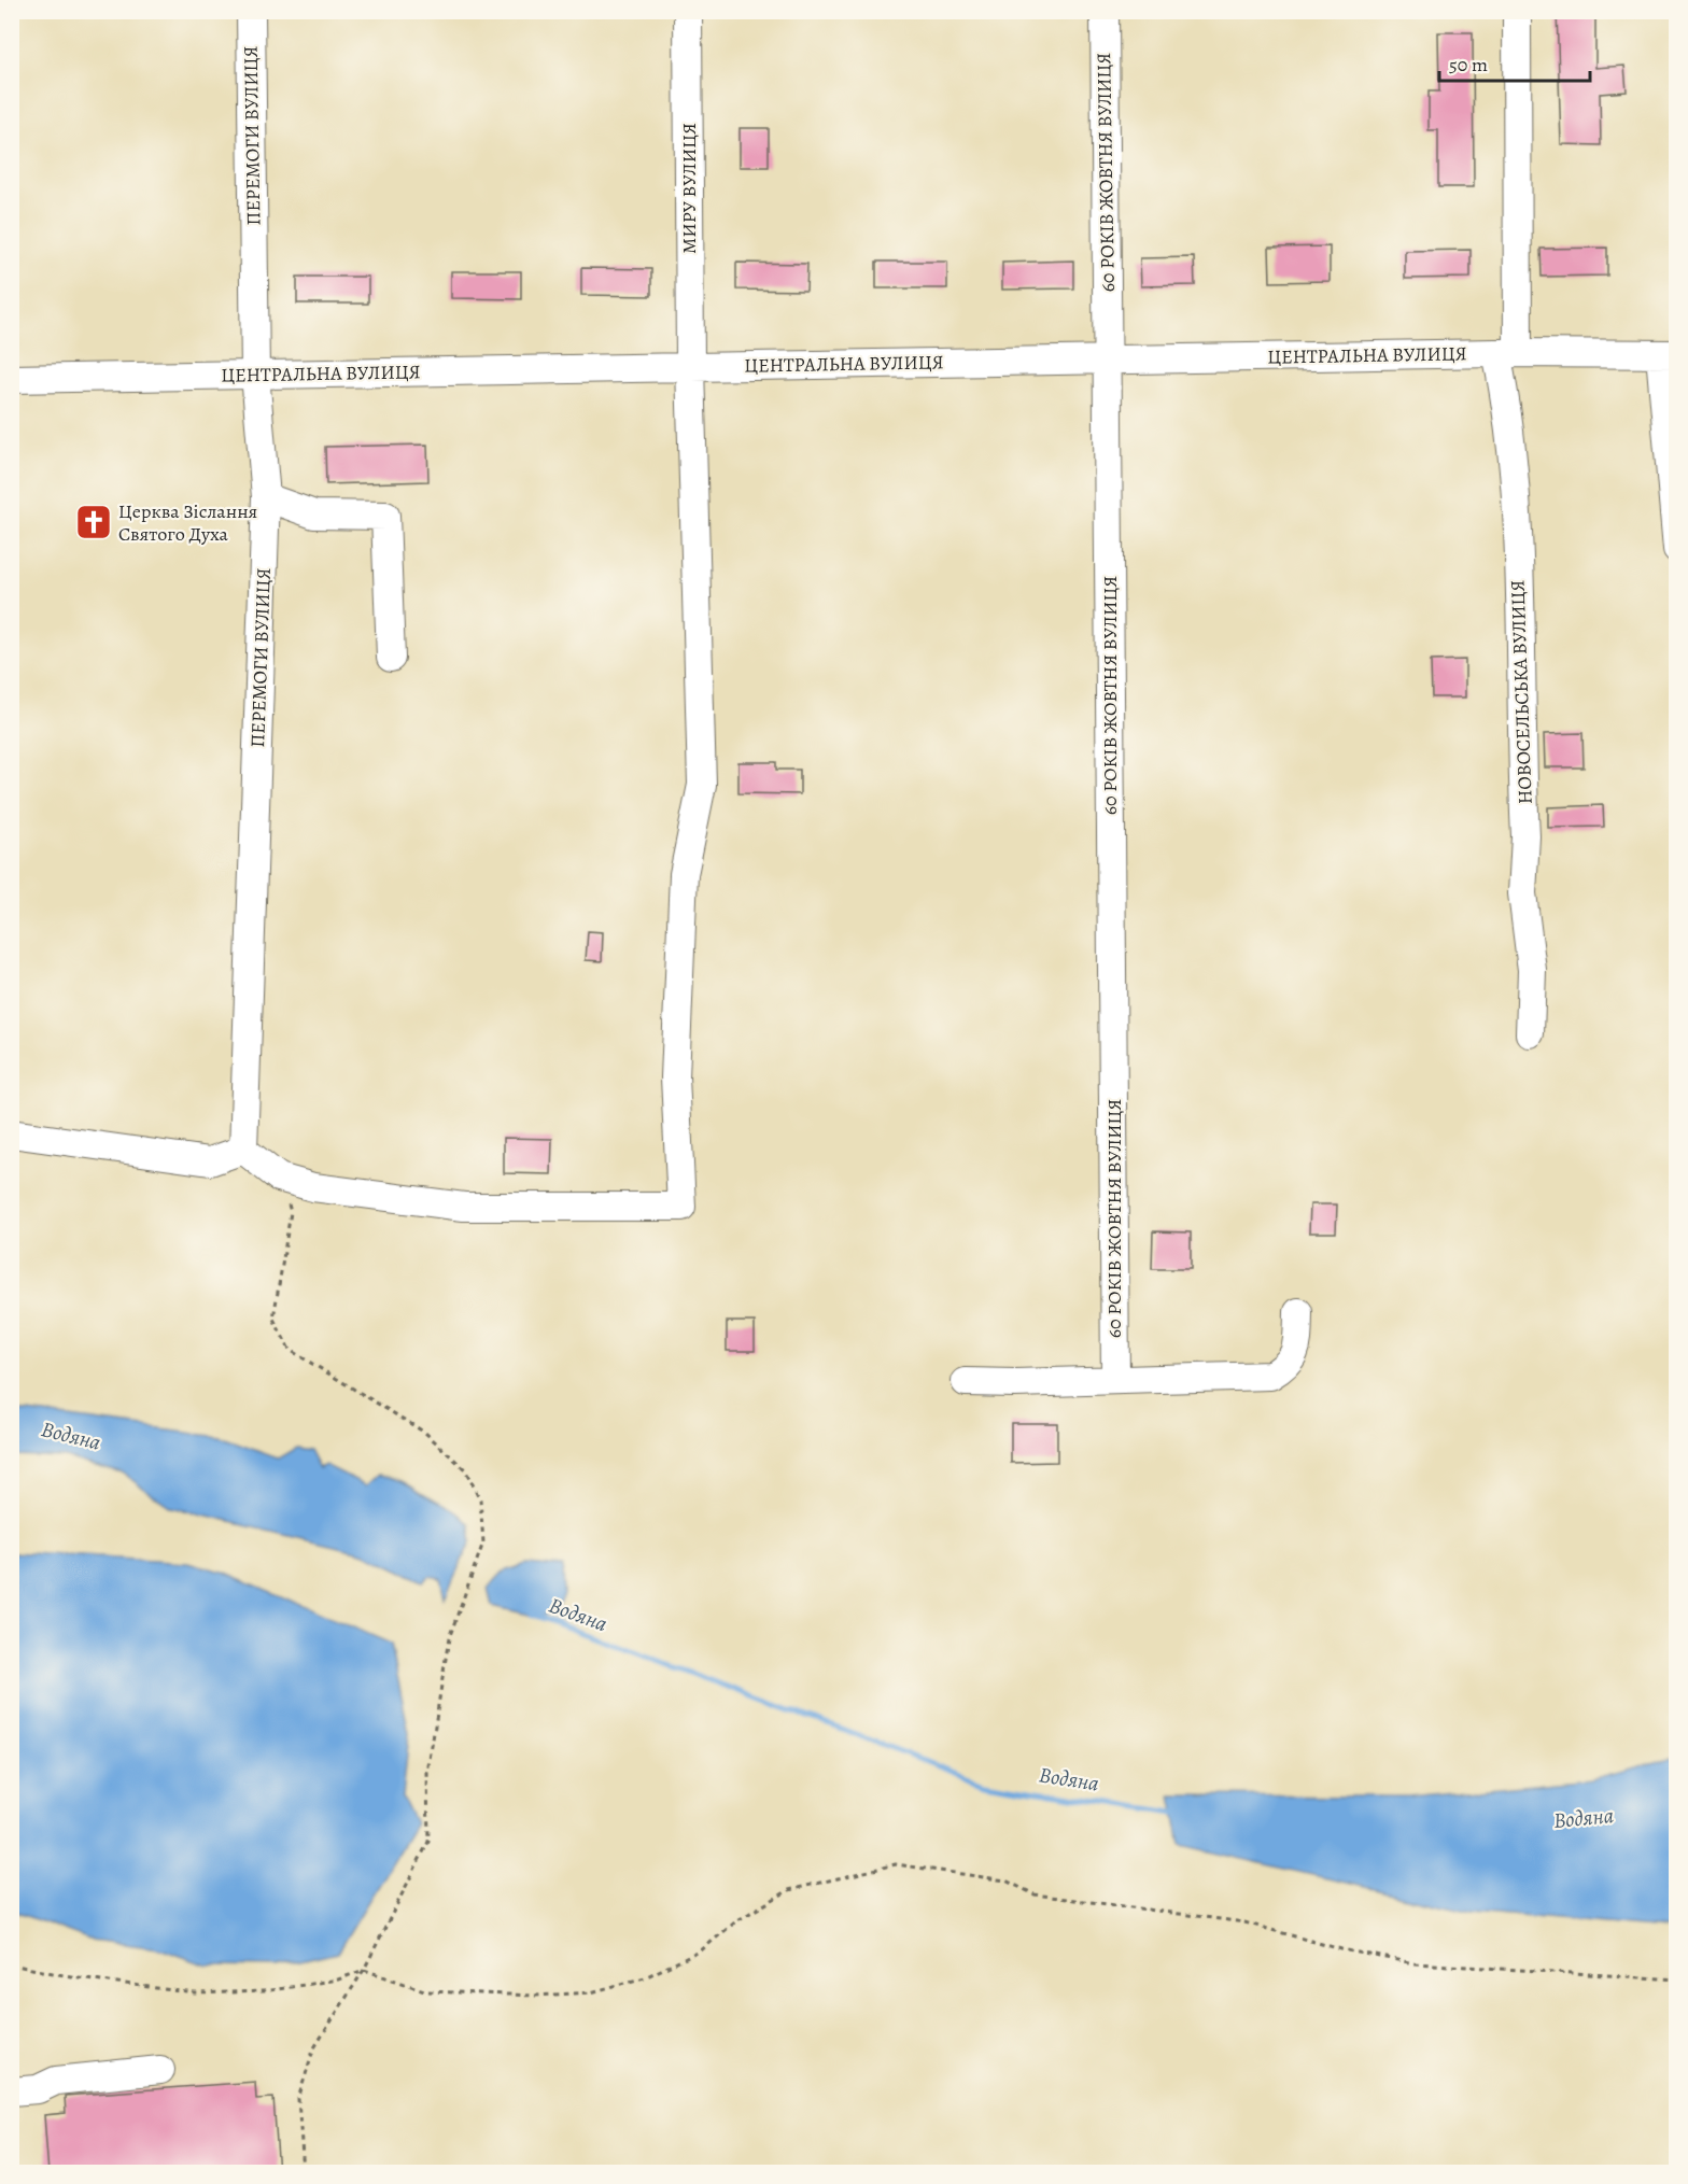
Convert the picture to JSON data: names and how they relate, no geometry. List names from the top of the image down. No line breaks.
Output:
{"streets":{"street":["ПЕРЕМОГИ ВУЛИЦЯ","60 РОКІВ ЖОВТНЯ ВУЛИЦЯ","МИРУ ВУЛИЦЯ","ЦЕНТРАЛЬНА ВУЛИЦЯ","НОВОСЕЛЬСЬКА ВУЛИЦЯ"]},"crossings":[["ПЕРЕМОГИ ВУЛИЦЯ","ЦЕНТРАЛЬНА ВУЛИЦЯ"],["60 РОКІВ ЖОВТНЯ ВУЛИЦЯ","ЦЕНТРАЛЬНА ВУЛИЦЯ"],["МИРУ ВУЛИЦЯ","ЦЕНТРАЛЬНА ВУЛИЦЯ"],["ЦЕНТРАЛЬНА ВУЛИЦЯ","НОВОСЕЛЬСЬКА ВУЛИЦЯ"]],"water":["Водяна"],"places":{"church":["Церква Зіслання Святого Духа"]},"scale_bar":"50 m"}
